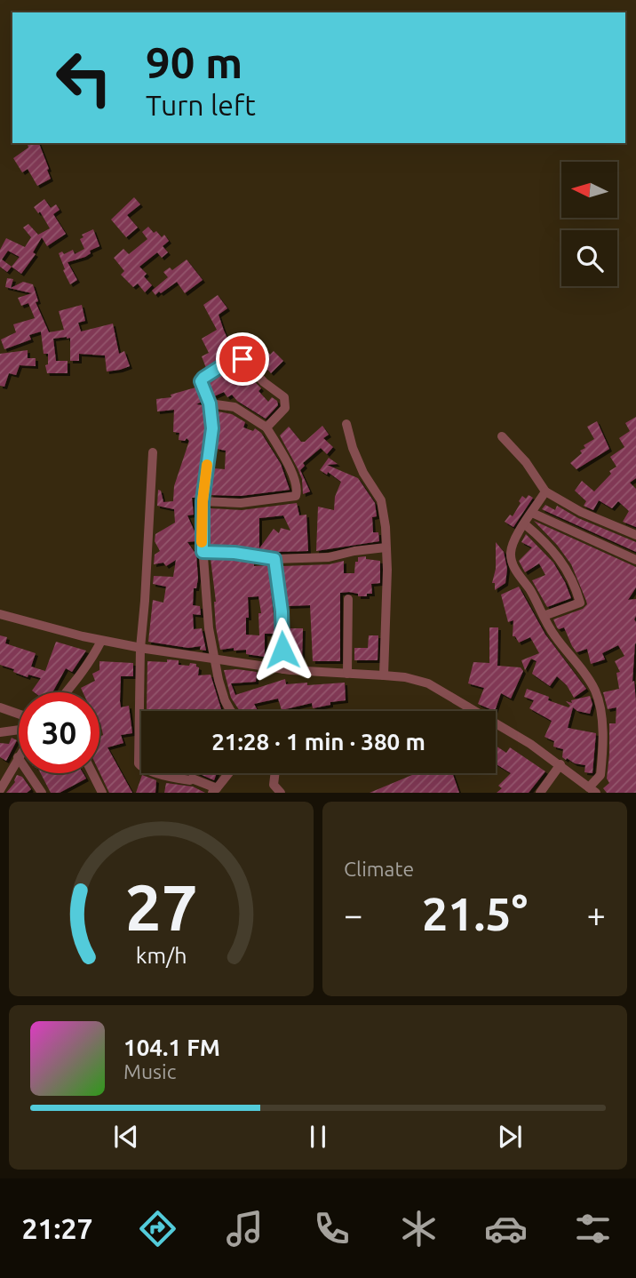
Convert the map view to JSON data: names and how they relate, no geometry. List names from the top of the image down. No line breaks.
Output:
{"north":"left","page":{"turn":["90 m","Turn left"],"limit":"30","trip":"21:28 · 1 min · 380 m","tile":"Climate","heat":["−","21.5°","+"],"song":["104.1 FM","Music"],"tabs":"21:27","gauge":["27","km/h"]}}
